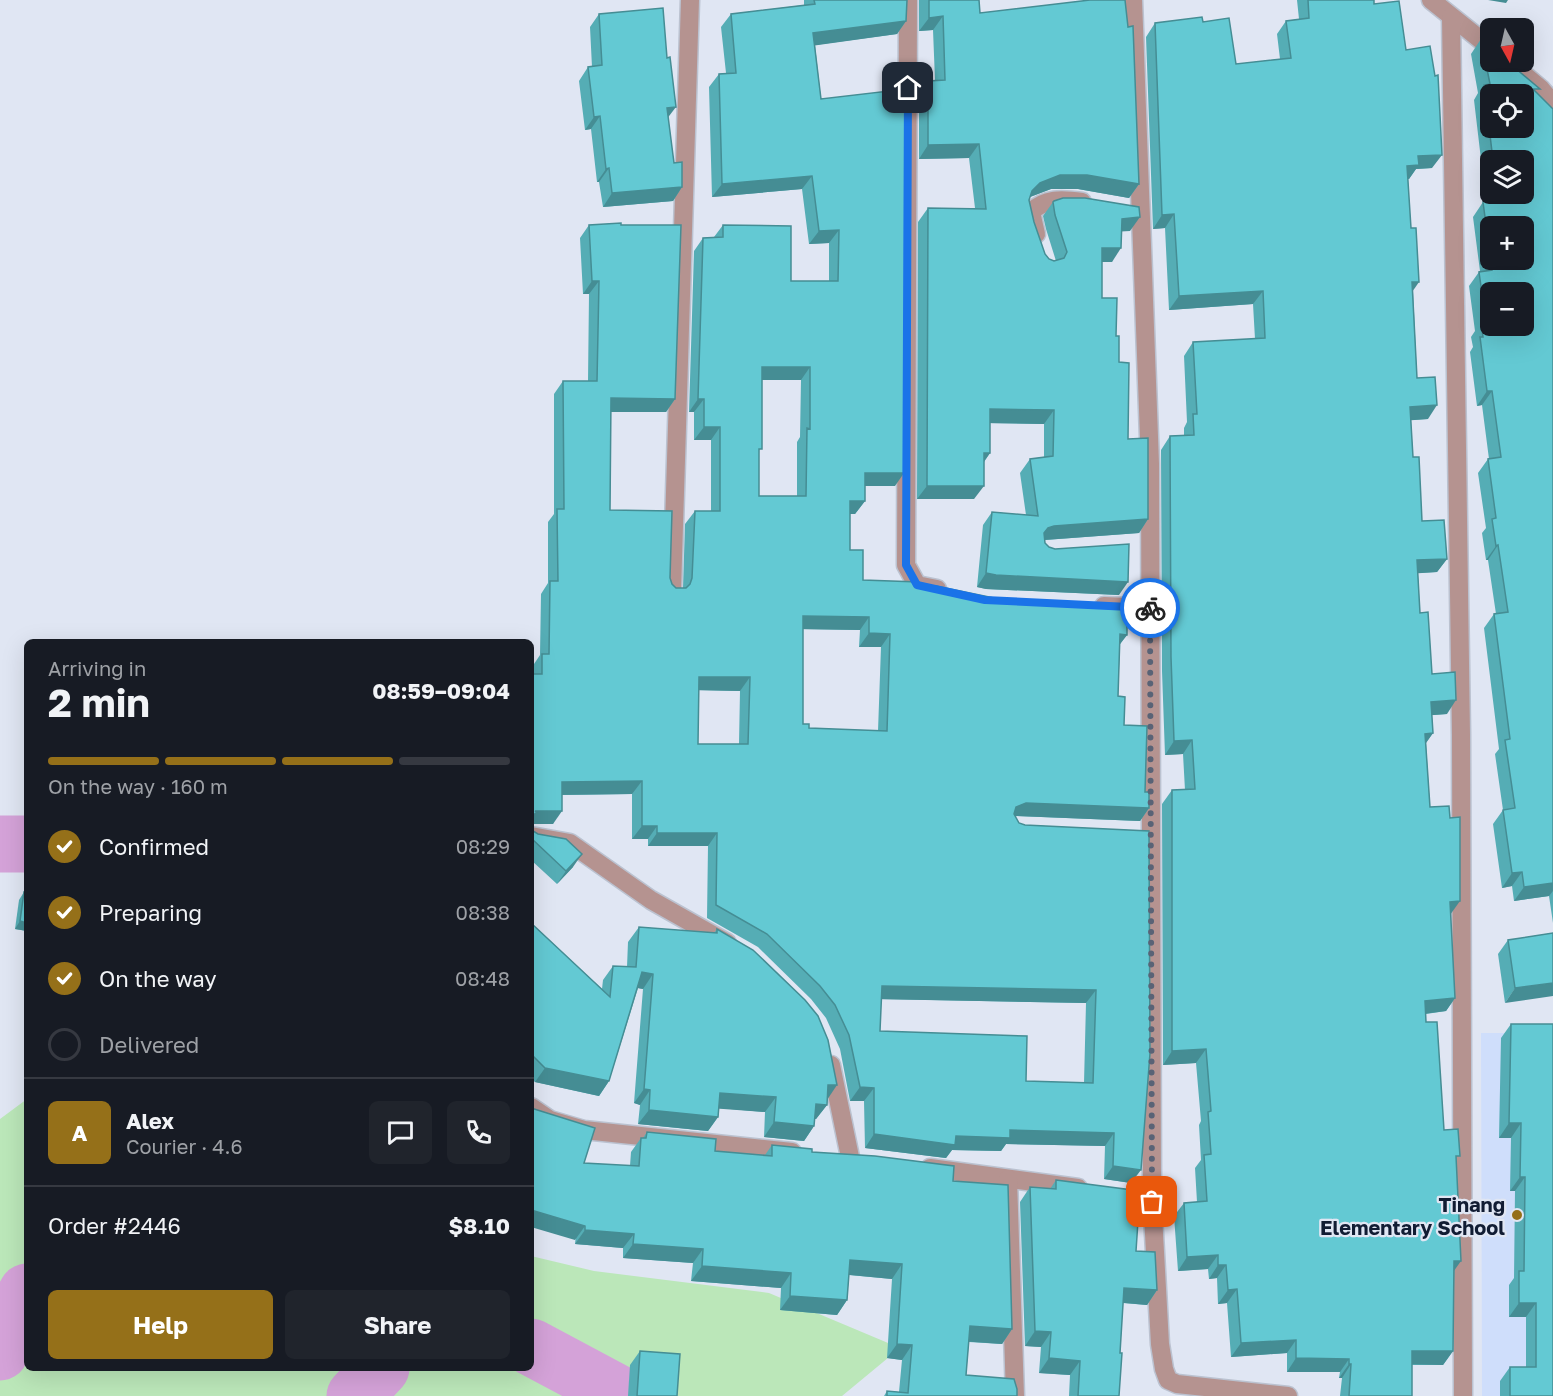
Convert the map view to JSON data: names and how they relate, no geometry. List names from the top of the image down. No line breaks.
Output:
{"places":["Tinang Elementary School"],"north":"bottom","page":{"map_buttons":["+","−"],"heading":["2 min","Arriving in","08:59–09:04"],"panel":["Alex","Courier · 4.6","Order #2446","$8.10"],"bar":"On the way · 160 m","list":[["Confirmed","08:29"],["Preparing","08:38"],["On the way","08:48"],"Delivered"],"round":"A","buttons":["Help","Share"]}}
